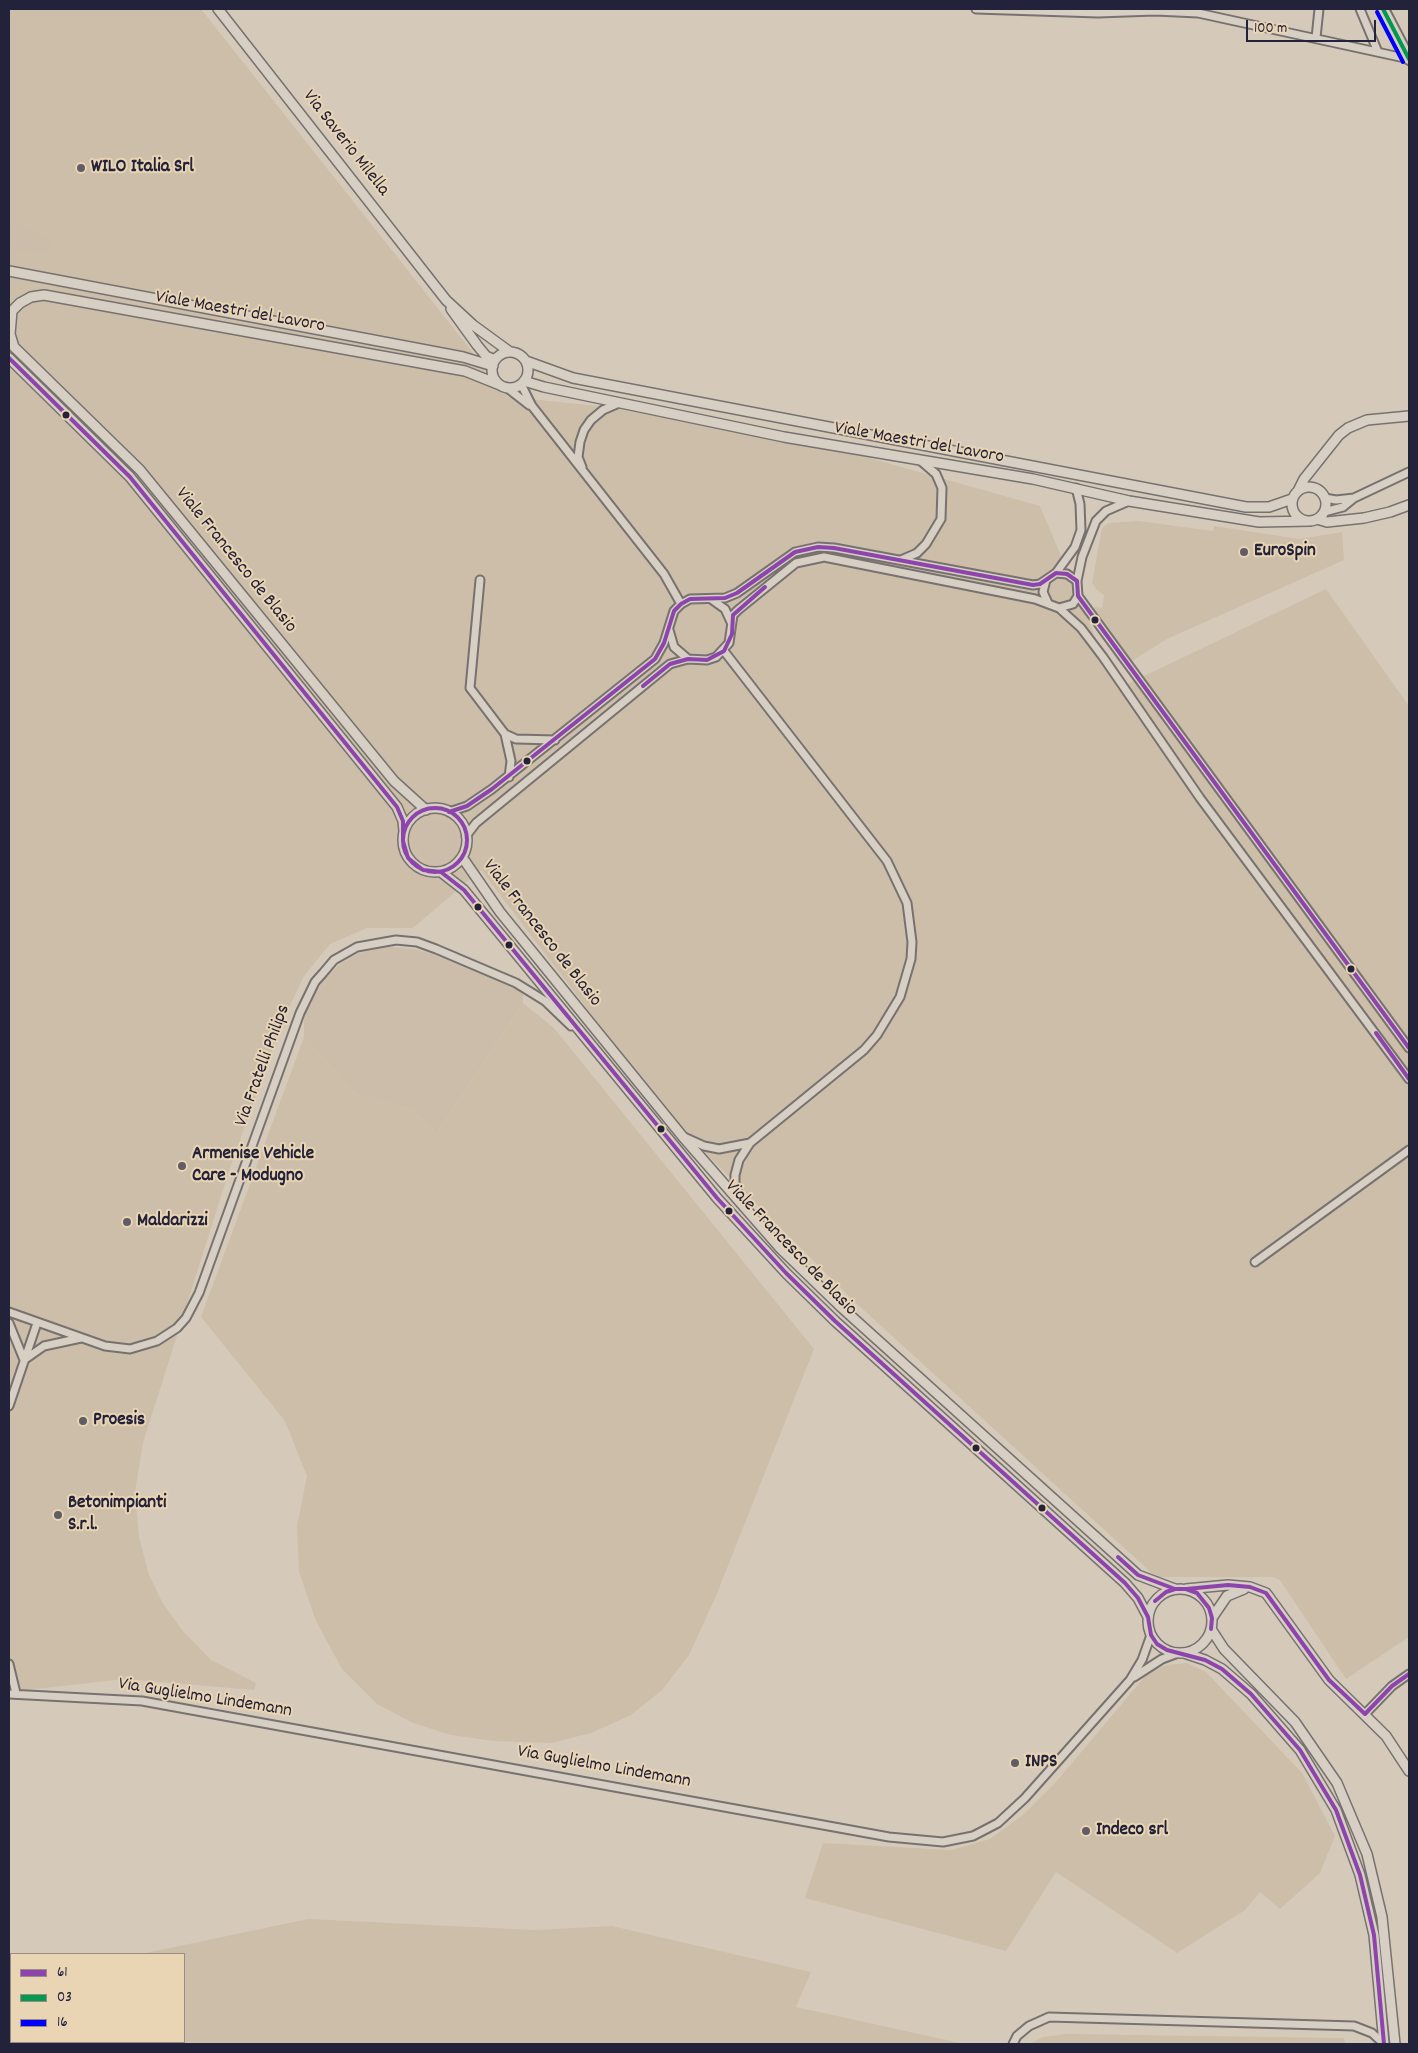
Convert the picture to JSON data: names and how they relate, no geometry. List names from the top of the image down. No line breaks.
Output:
{"streets":{"street":["Via Saverio Milella","Viale Maestri del Lavoro","Viale Francesco de Blasio","Via Fratelli Philips","Via Guglielmo Lindemann"]},"crossings":[["Via Saverio Milella","Viale Maestri del Lavoro"],["Viale Maestri del Lavoro","Viale Francesco de Blasio"],["Viale Francesco de Blasio","Via Fratelli Philips"],["Viale Francesco de Blasio","Via Guglielmo Lindemann"]],"places":["WILO Italia Srl","EuroSpin","Armenise Vehicle Care - Modugno","Maldarizzi","Proesis","Betonimpianti S.r.l.","INPS","Indeco srl"],"lines":["transit line 03","transit line 16","transit line 61"],"legend":["61","03","16"],"scale_bar":"100 m"}
